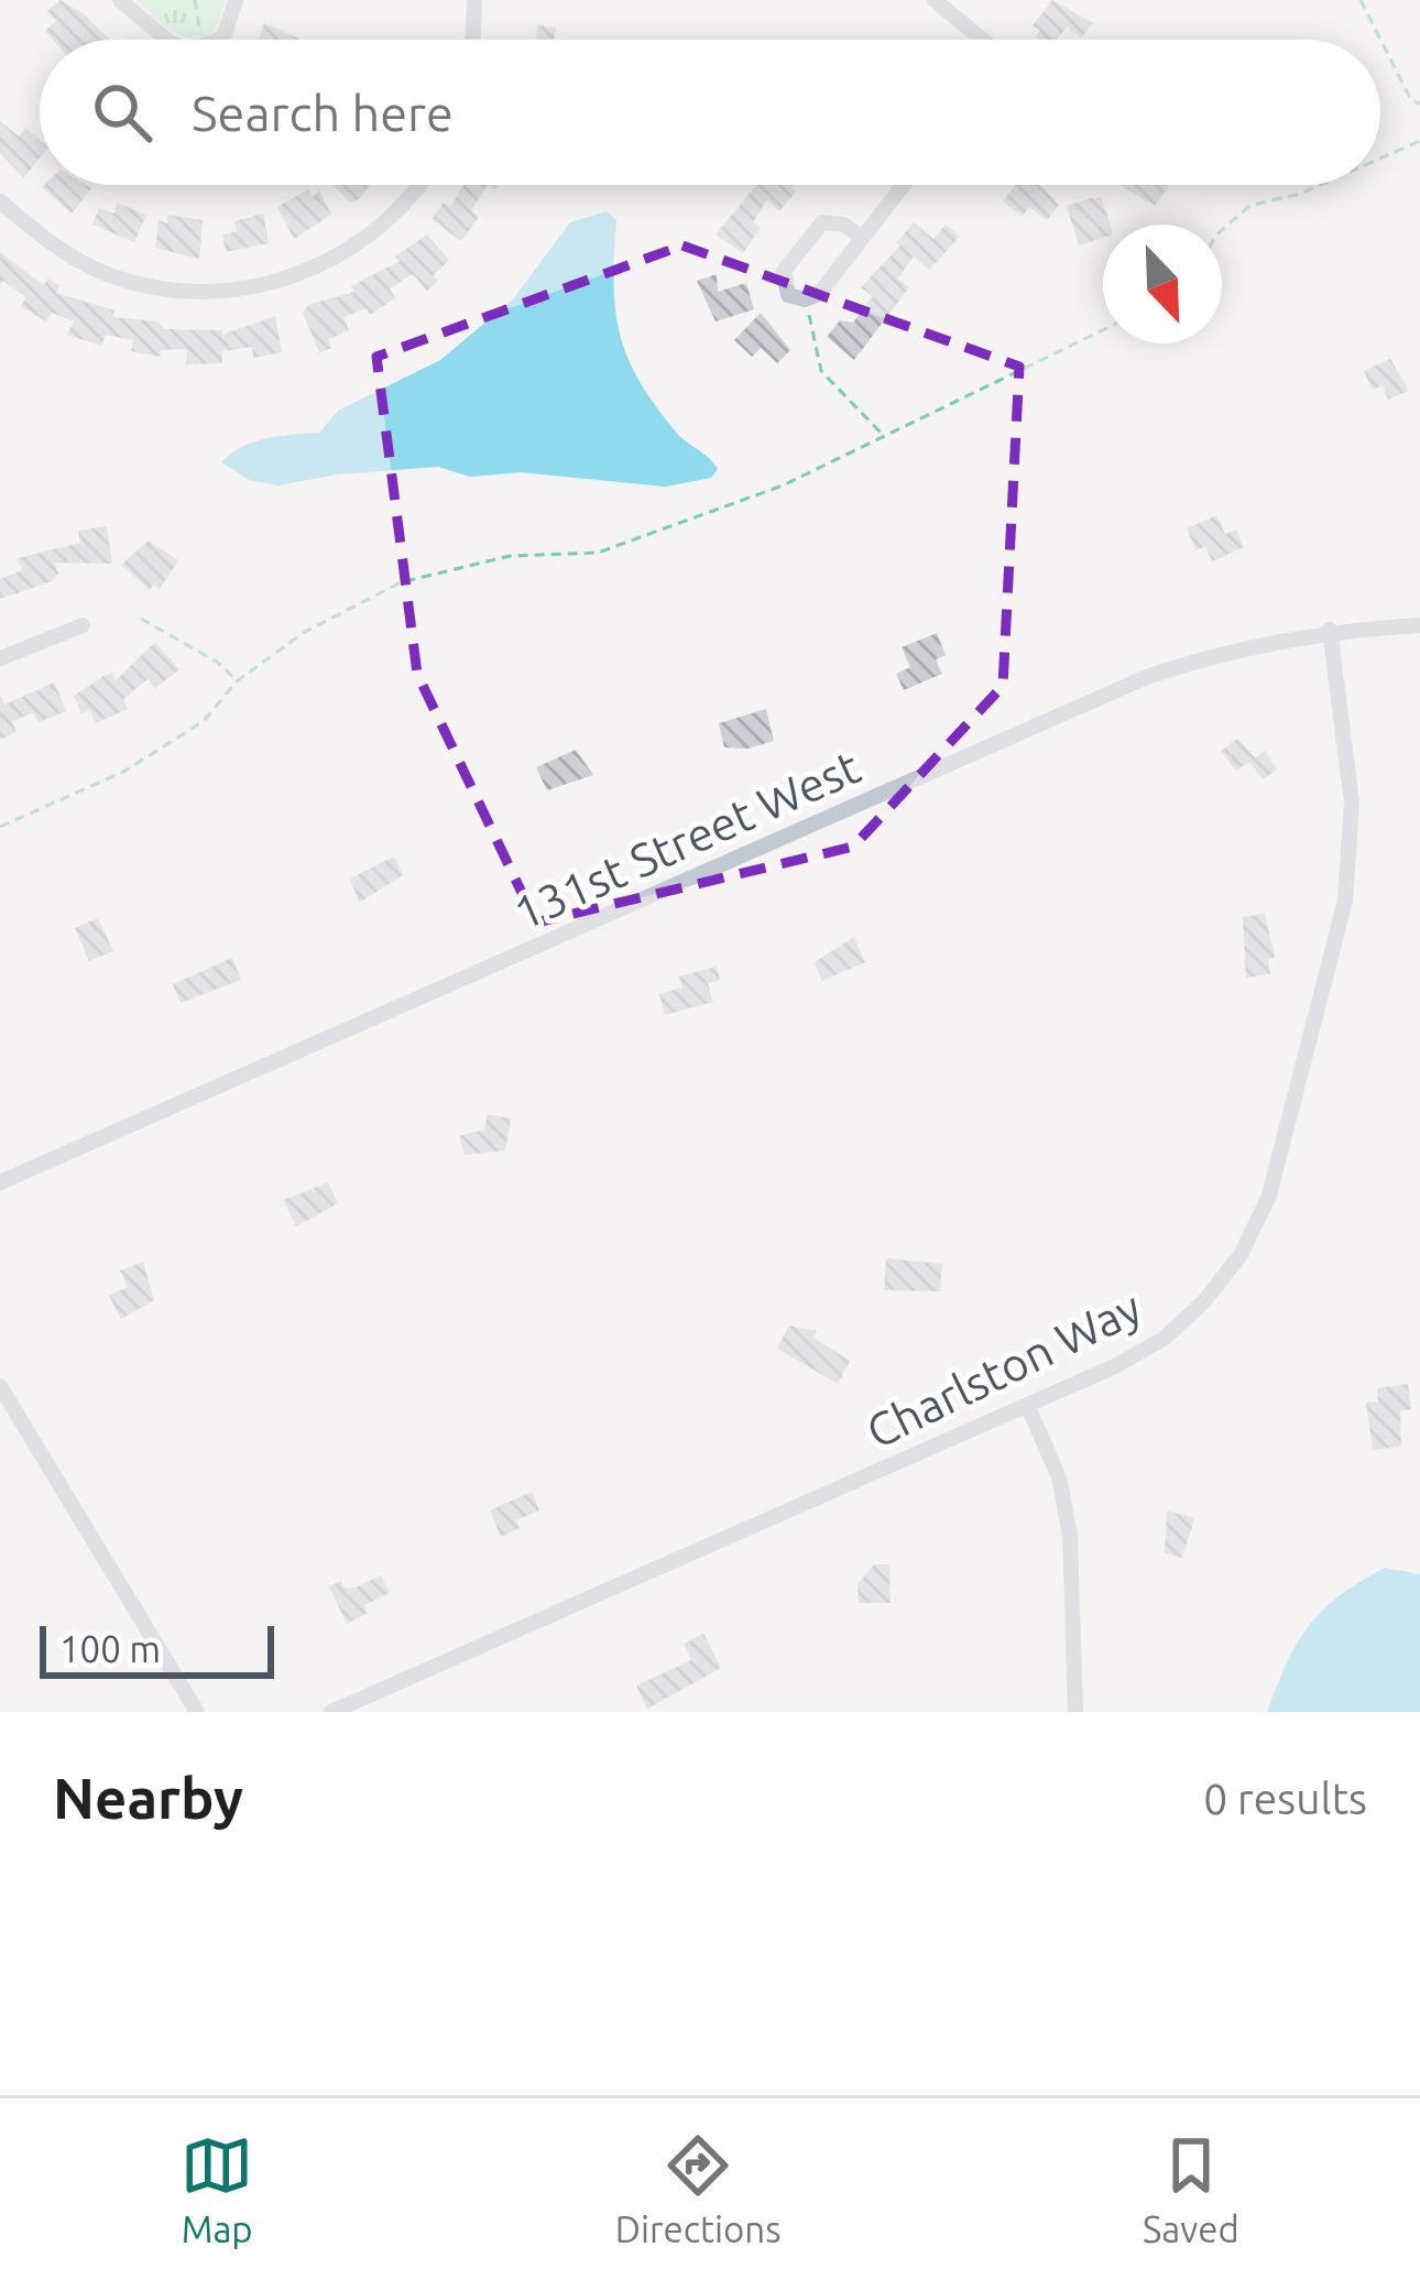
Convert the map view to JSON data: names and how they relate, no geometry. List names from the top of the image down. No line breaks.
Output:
{"streets":{"street":["131st Street West","Charlston Way"]},"crossings":[["131st Street West","Charlston Way"]],"scale_bar":"100 m","north":"bottom right","page":{"search":"Search here","scale":"100 m","heading":["Nearby","0 results"],"nav":["Map","Directions","Saved"]}}
